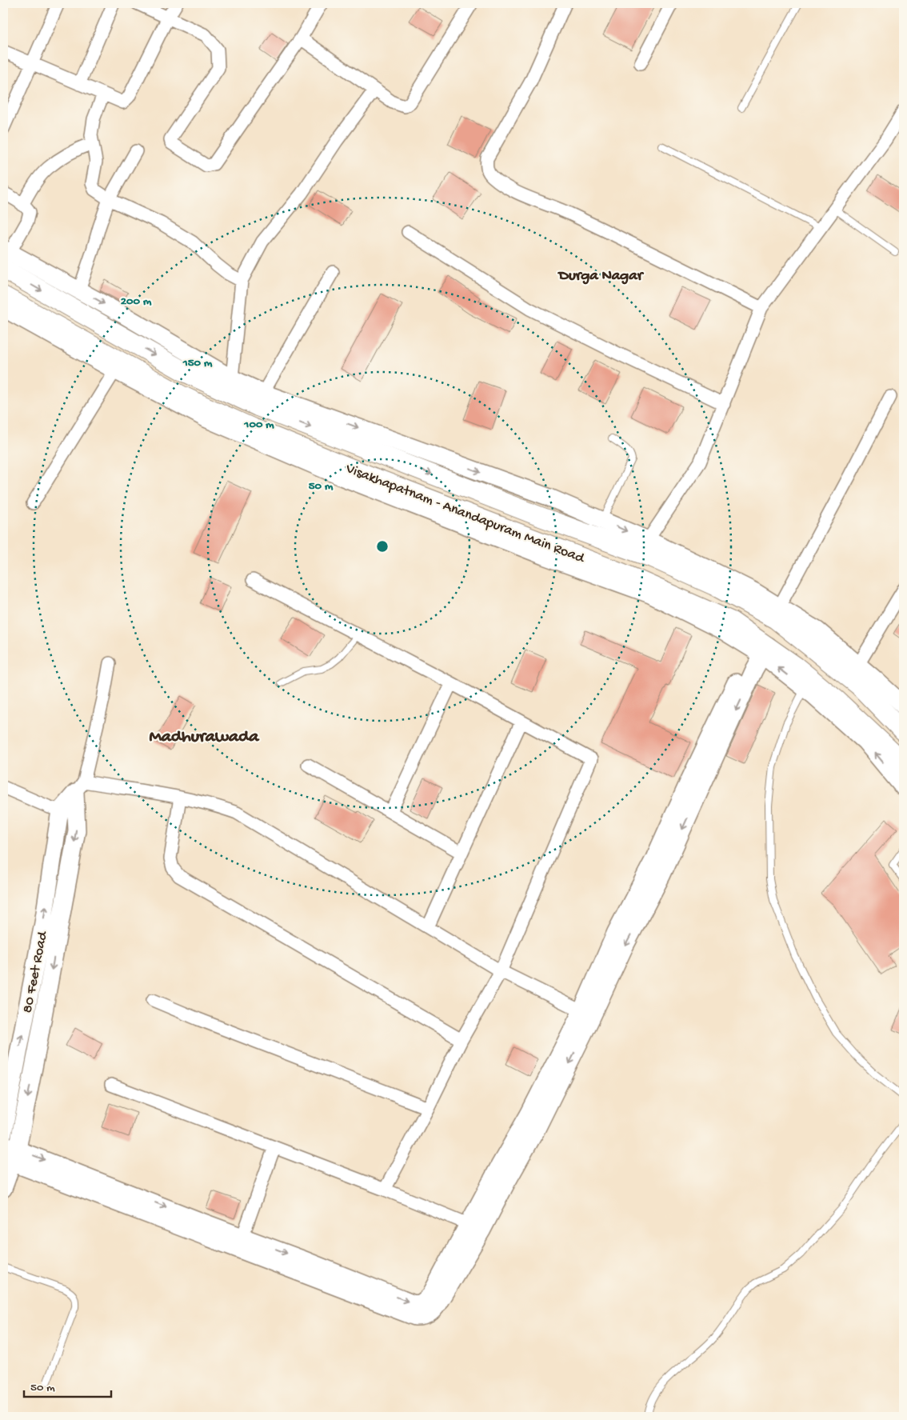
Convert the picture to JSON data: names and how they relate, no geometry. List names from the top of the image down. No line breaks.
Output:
{"streets":{"main road":["Visakhapatnam - Anandapuram Main Road"],"street":["80 Feet Road"]},"districts":["Durga Nagar","Madhurawada"],"scale_bar":"50 m","rings":["200 m","150 m","100 m","50 m"]}
